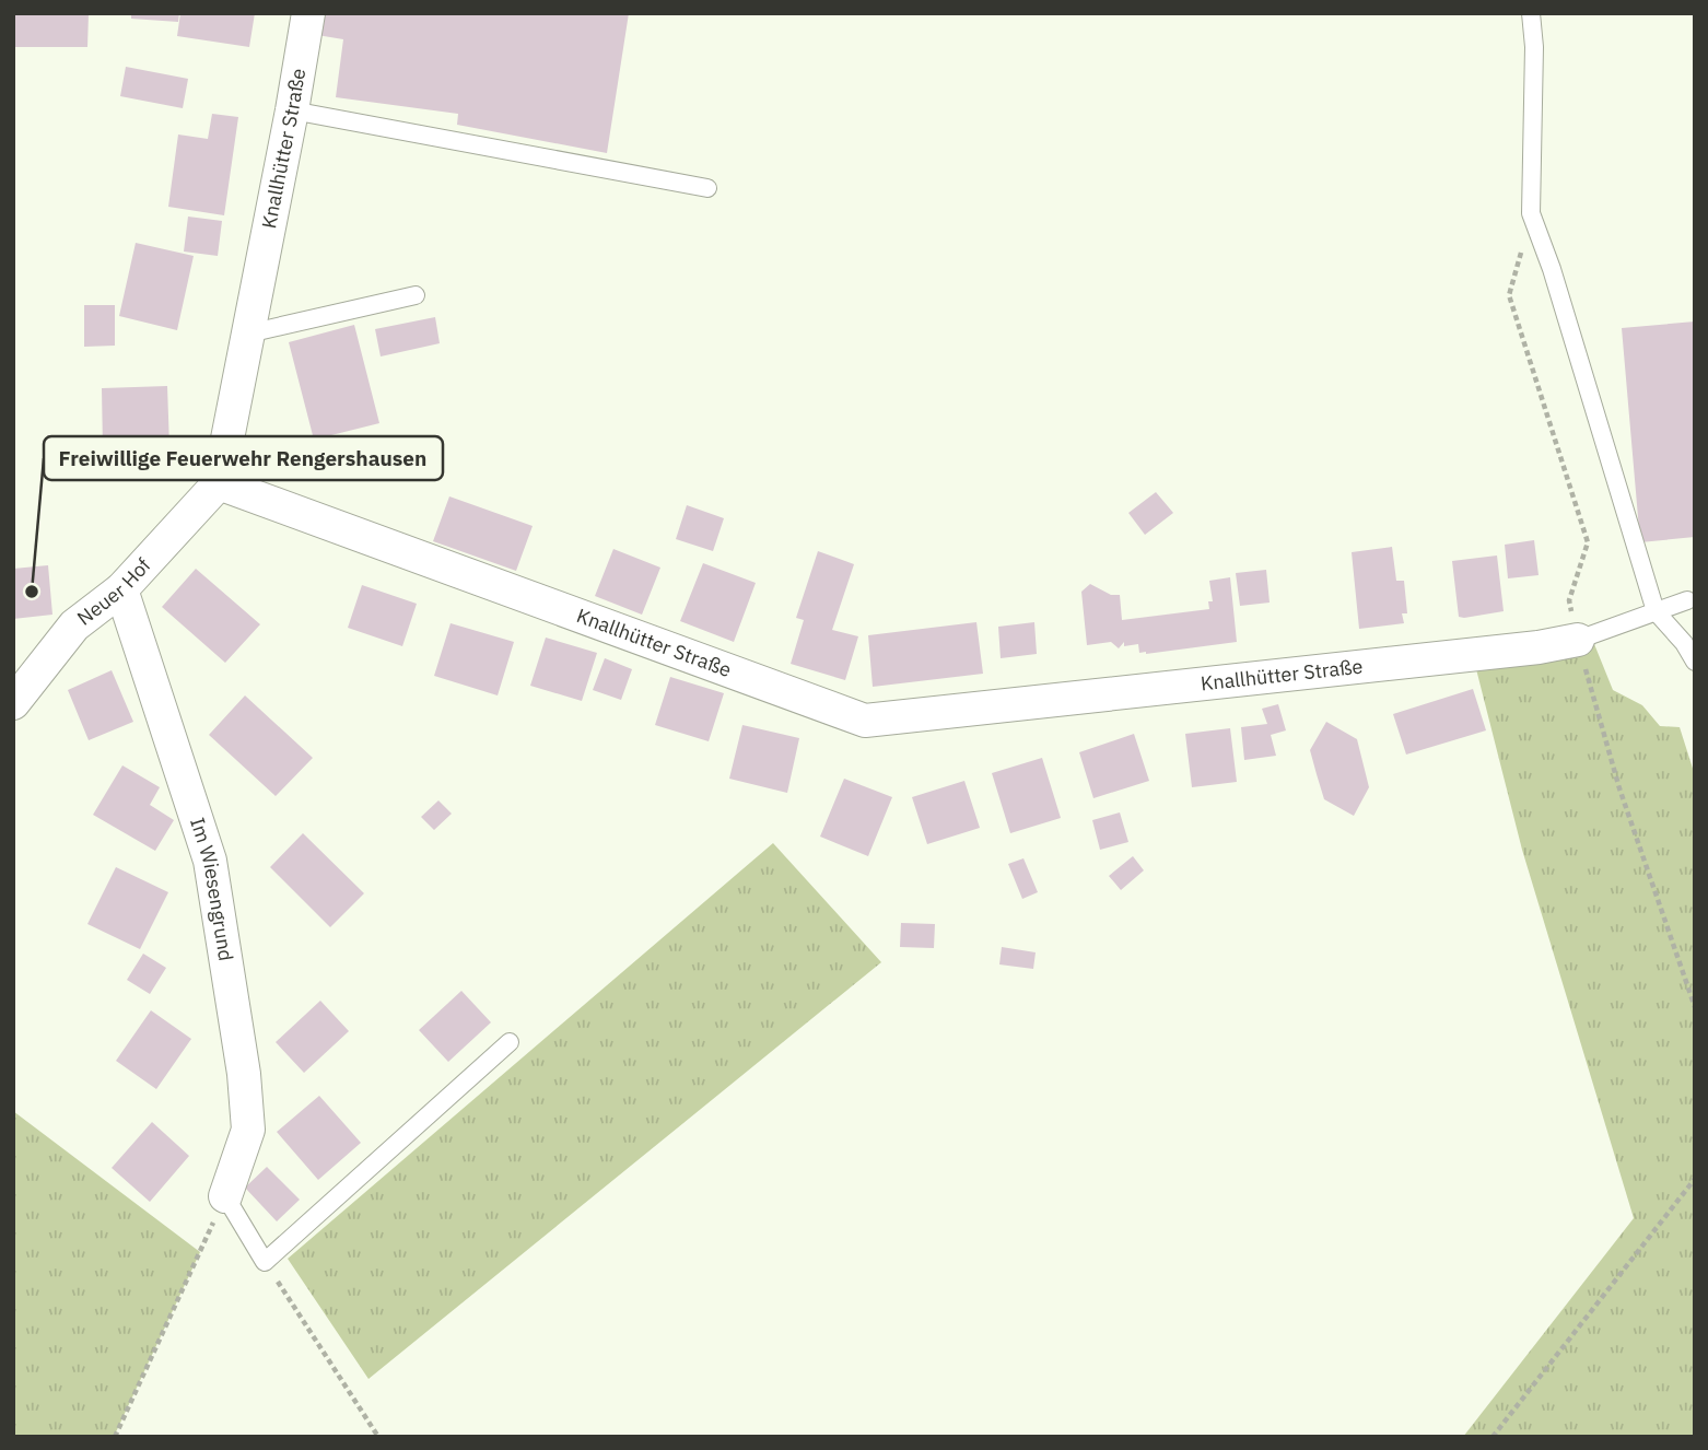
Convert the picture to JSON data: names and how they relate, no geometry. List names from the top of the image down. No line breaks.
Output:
{"streets":{"street":["Knallhütter Straße","Neuer Hof","Im Wiesengrund"]},"crossings":[["Knallhütter Straße","Neuer Hof"],["Neuer Hof","Im Wiesengrund"]],"places":["Freiwillige Feuerwehr Rengershausen"]}
